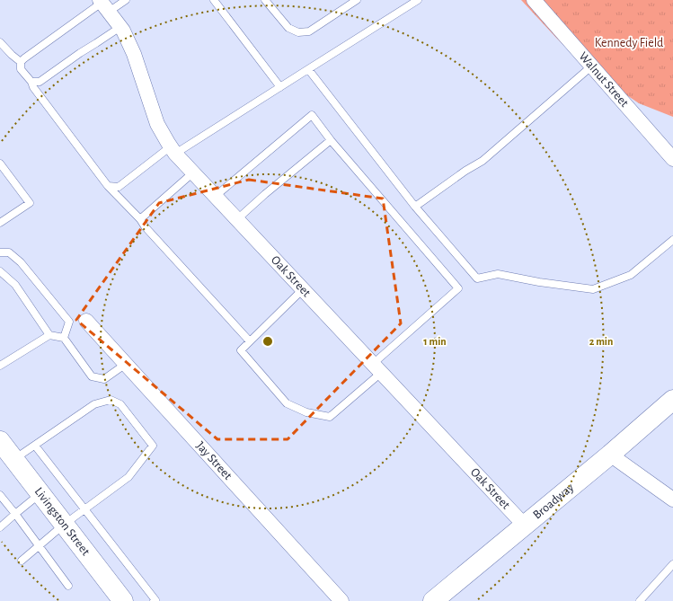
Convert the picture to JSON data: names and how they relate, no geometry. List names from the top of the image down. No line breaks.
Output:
{"streets":{"street":["Walnut Street","Oak Street","Jay Street","Broadway","Livingston Street"]},"crossings":[["Oak Street","Broadway"]],"parks":["Kennedy Field"],"rings":["1 min","2 min"]}
